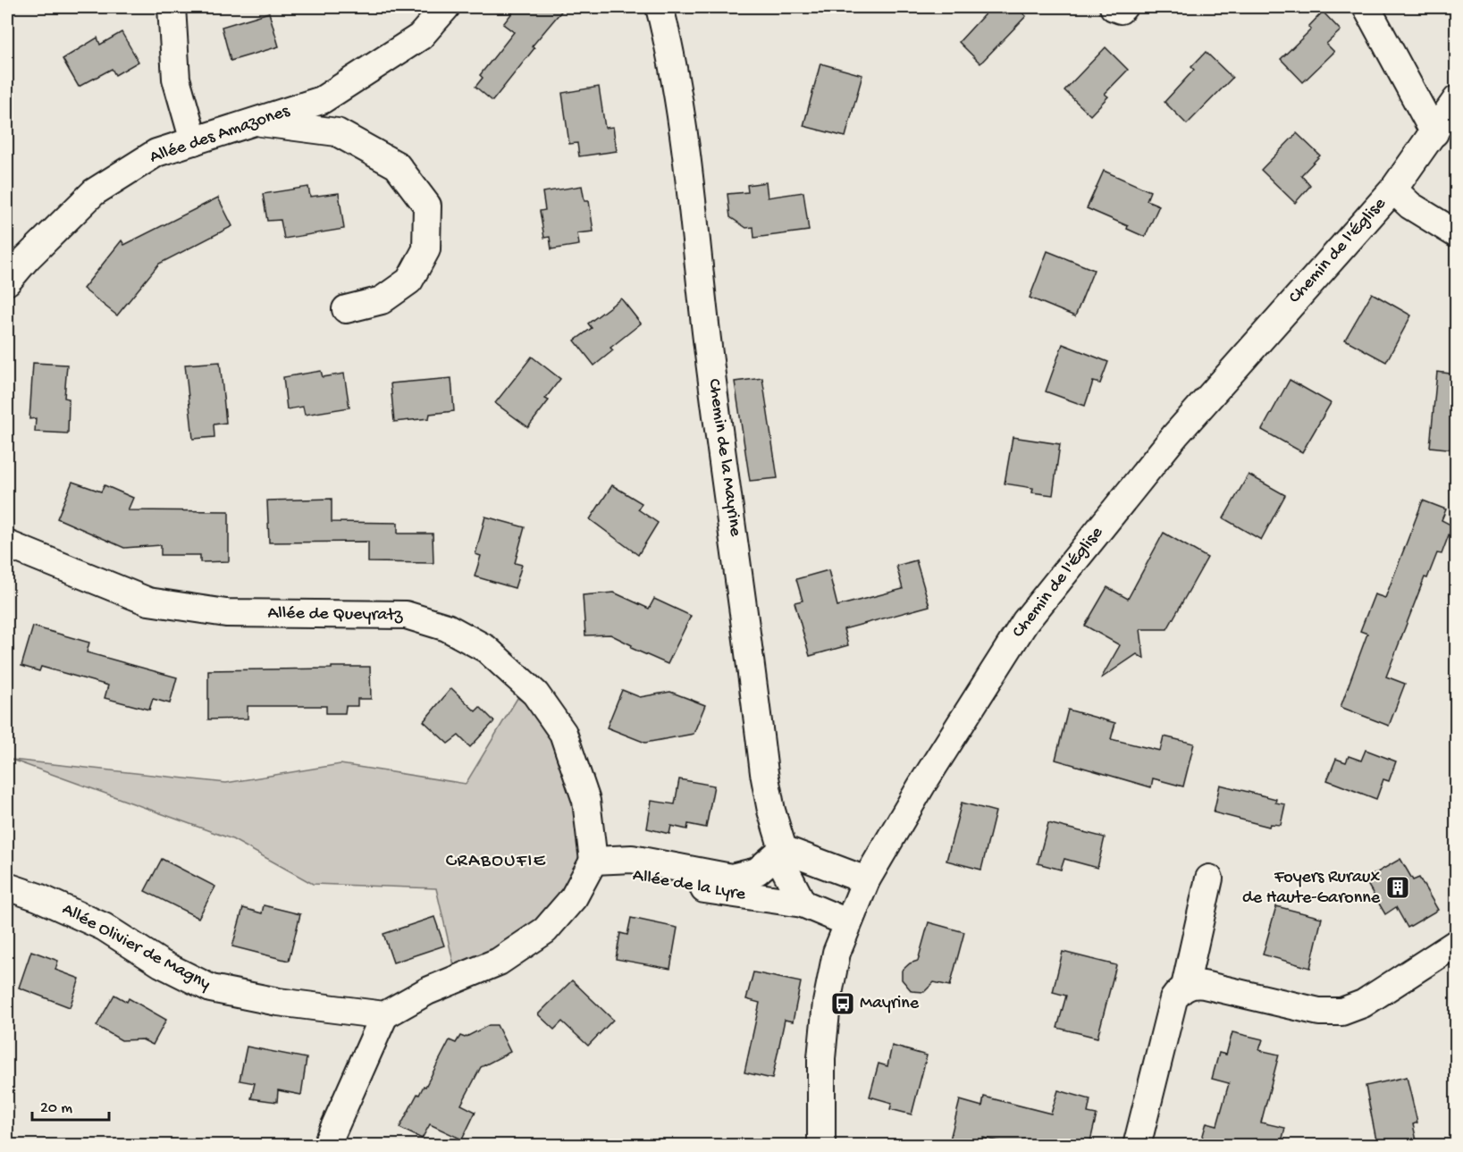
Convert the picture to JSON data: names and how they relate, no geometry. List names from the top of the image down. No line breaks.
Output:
{"streets":{"street":["Allée des Amazones","Chemin de l'Église","Chemin de la Mayrine","Allée de Queyratz","Allée de la Lyre","Allée Olivier de Magny"]},"crossings":[["Chemin de l'Église","Allée de la Lyre"],["Chemin de la Mayrine","Allée de la Lyre"],["Allée de Queyratz","Allée de la Lyre"]],"districts":["CRABOUFIE"],"places":{"building":["Foyers Ruraux de Haute-Garonne"],"bus stop":["Mayrine"]},"scale_bar":"20 m"}
